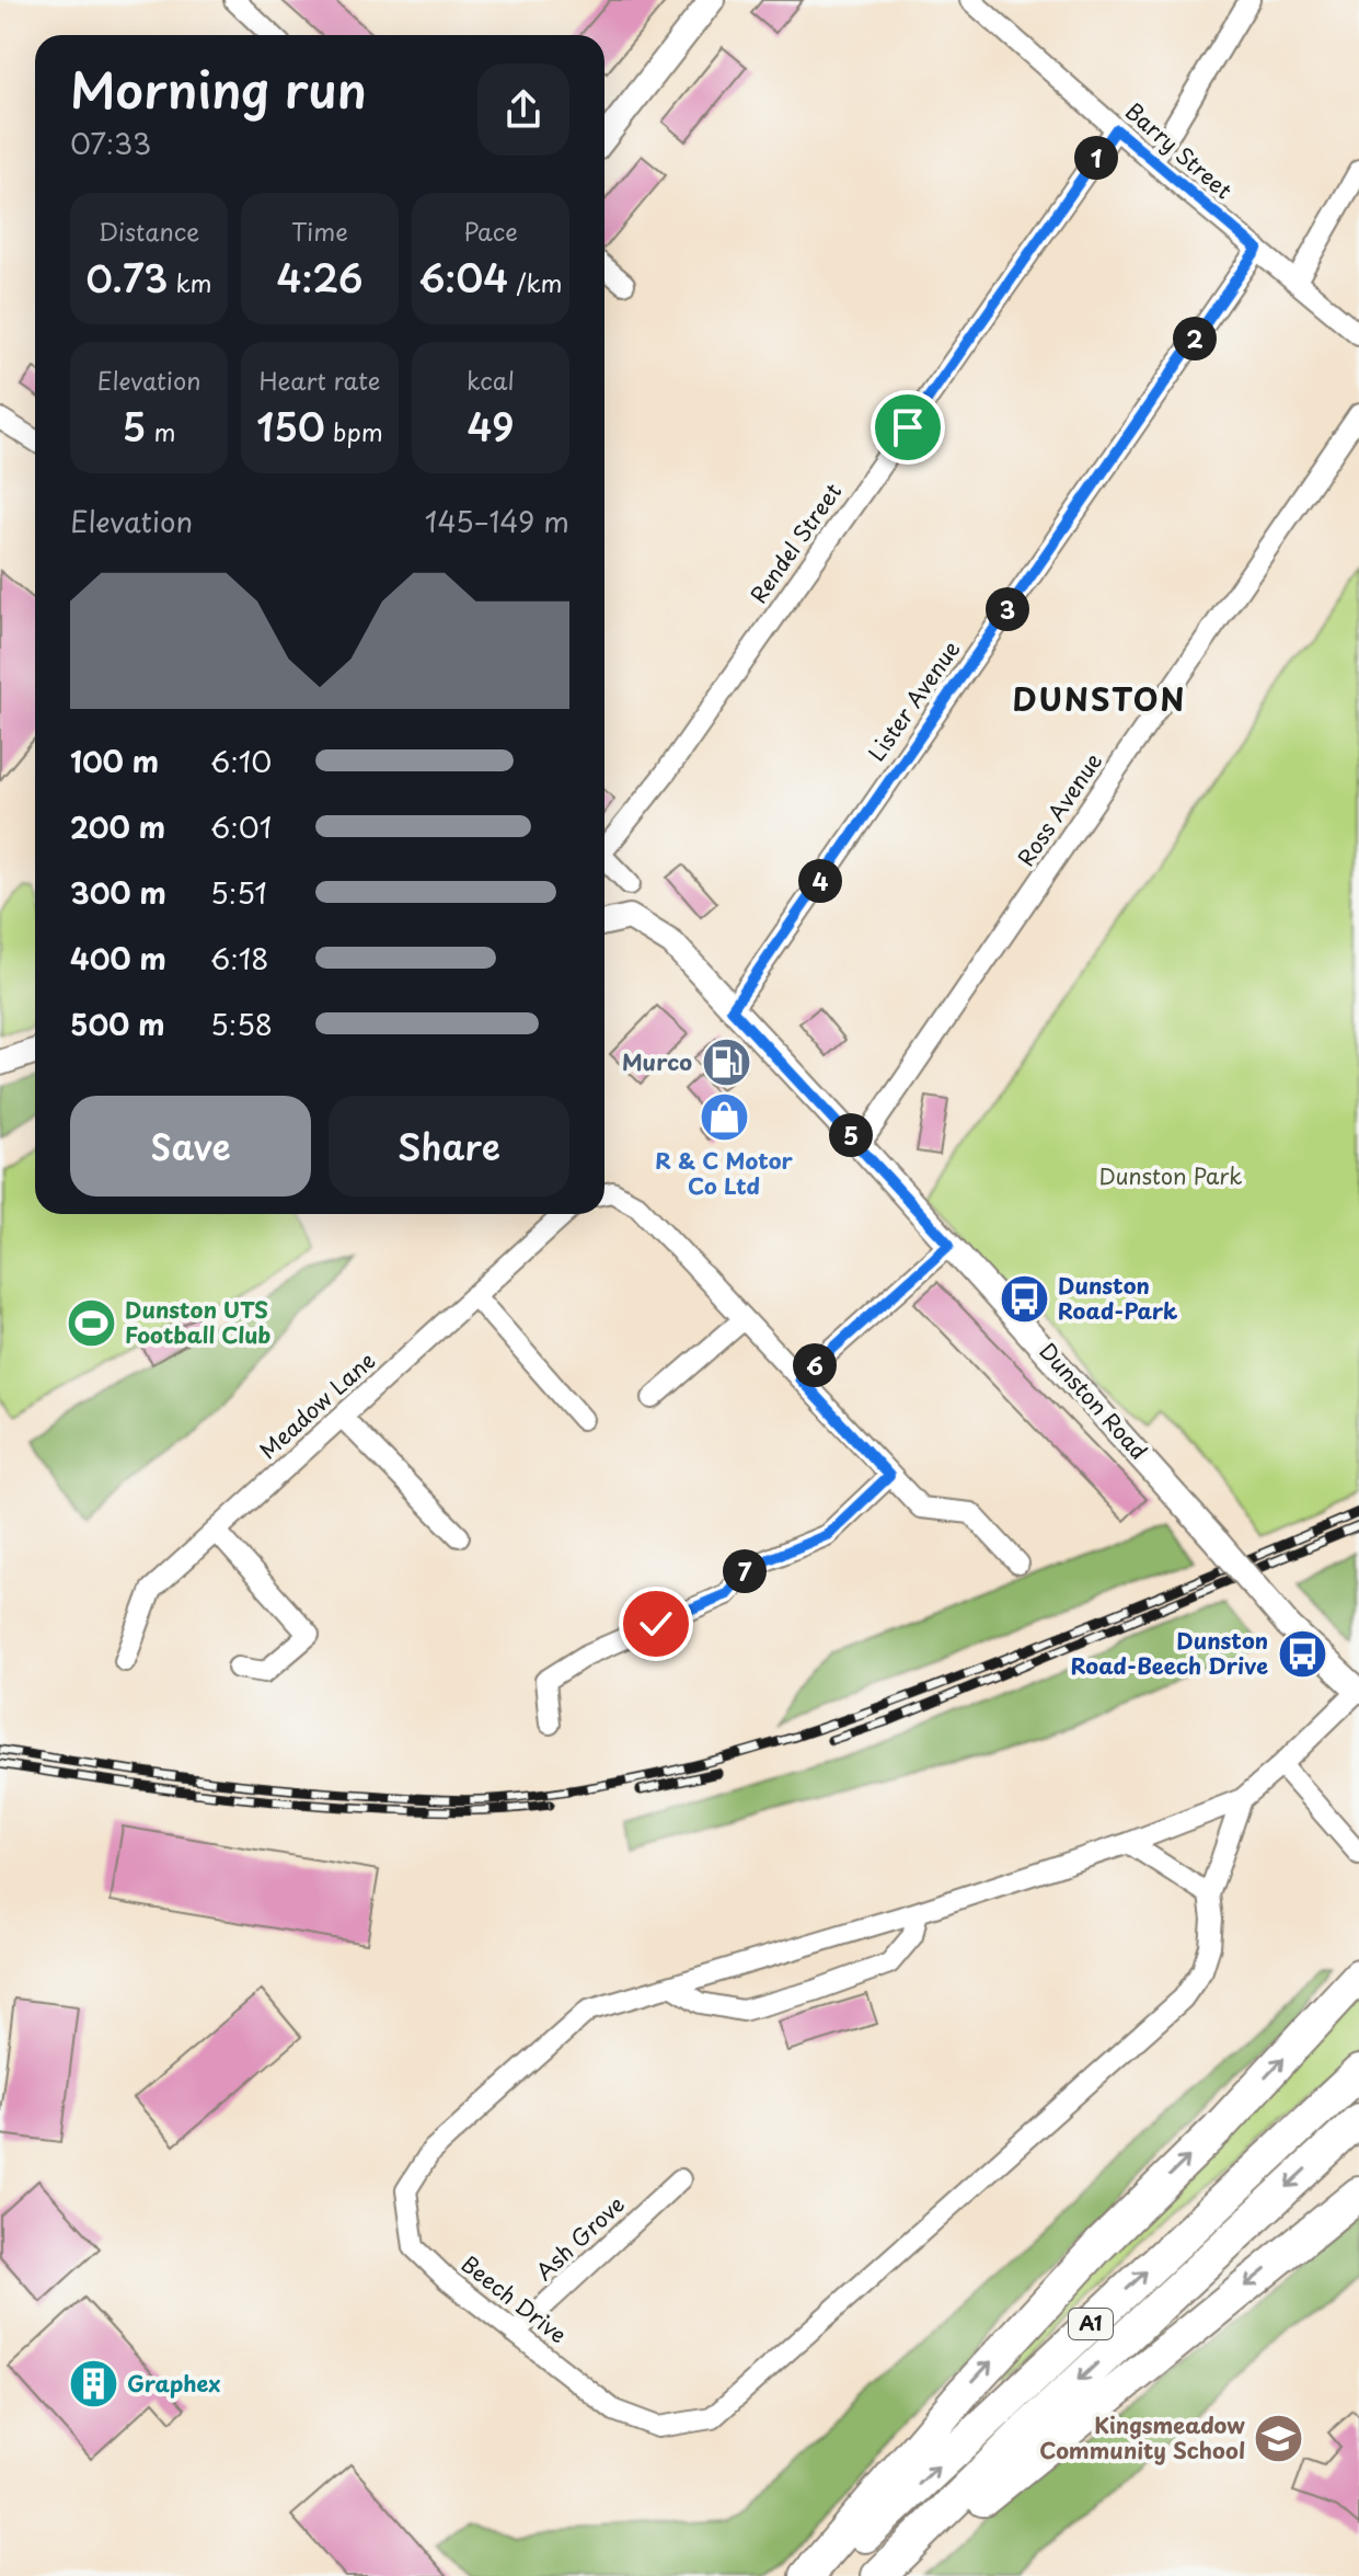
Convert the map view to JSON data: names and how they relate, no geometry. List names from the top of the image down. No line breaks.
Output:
{"streets":{"highway":["A1"],"street":["Barry Street","Rendel Street","Lister Avenue","Ross Avenue","Dunston Road","Meadow Lane","Ash Grove","Beech Drive"]},"crossings":[["Barry Street","Rendel Street"],["Barry Street","Lister Avenue"],["Lister Avenue","Dunston Road"],["Ross Avenue","Dunston Road"],["Dunston Road","Beech Drive"],["Ash Grove","Beech Drive"]],"districts":["DUNSTON"],"parks":["Dunston Park"],"places":{"fuel station":["Murco"],"shop":["R & C Motor Co Ltd"],"bus stop":["Dunston Road-Park","Dunston Road-Beech Drive"],"sports":["Dunston UTS Football Club"],"building":["Graphex"],"school or university":["Kingsmeadow Community School"]},"page":{"heading":["Morning run","07:33"],"pins":["1","2","3","4","5","6","7"],"stats":[["Distance","0.73 km"],["Time","4:26"],["Pace","6:04 /km"],["Elevation","5 m"],["Heart rate","150 bpm"],["kcal","49"]],"chart":["Elevation","145–149 m"],"list":[{"name":"100 m","note":"6:10"},{"name":"200 m","note":"6:01"},{"name":"300 m","note":"5:51"},{"name":"400 m","note":"6:18"},{"name":"500 m","note":"5:58"}],"buttons":["Save","Share"]}}
